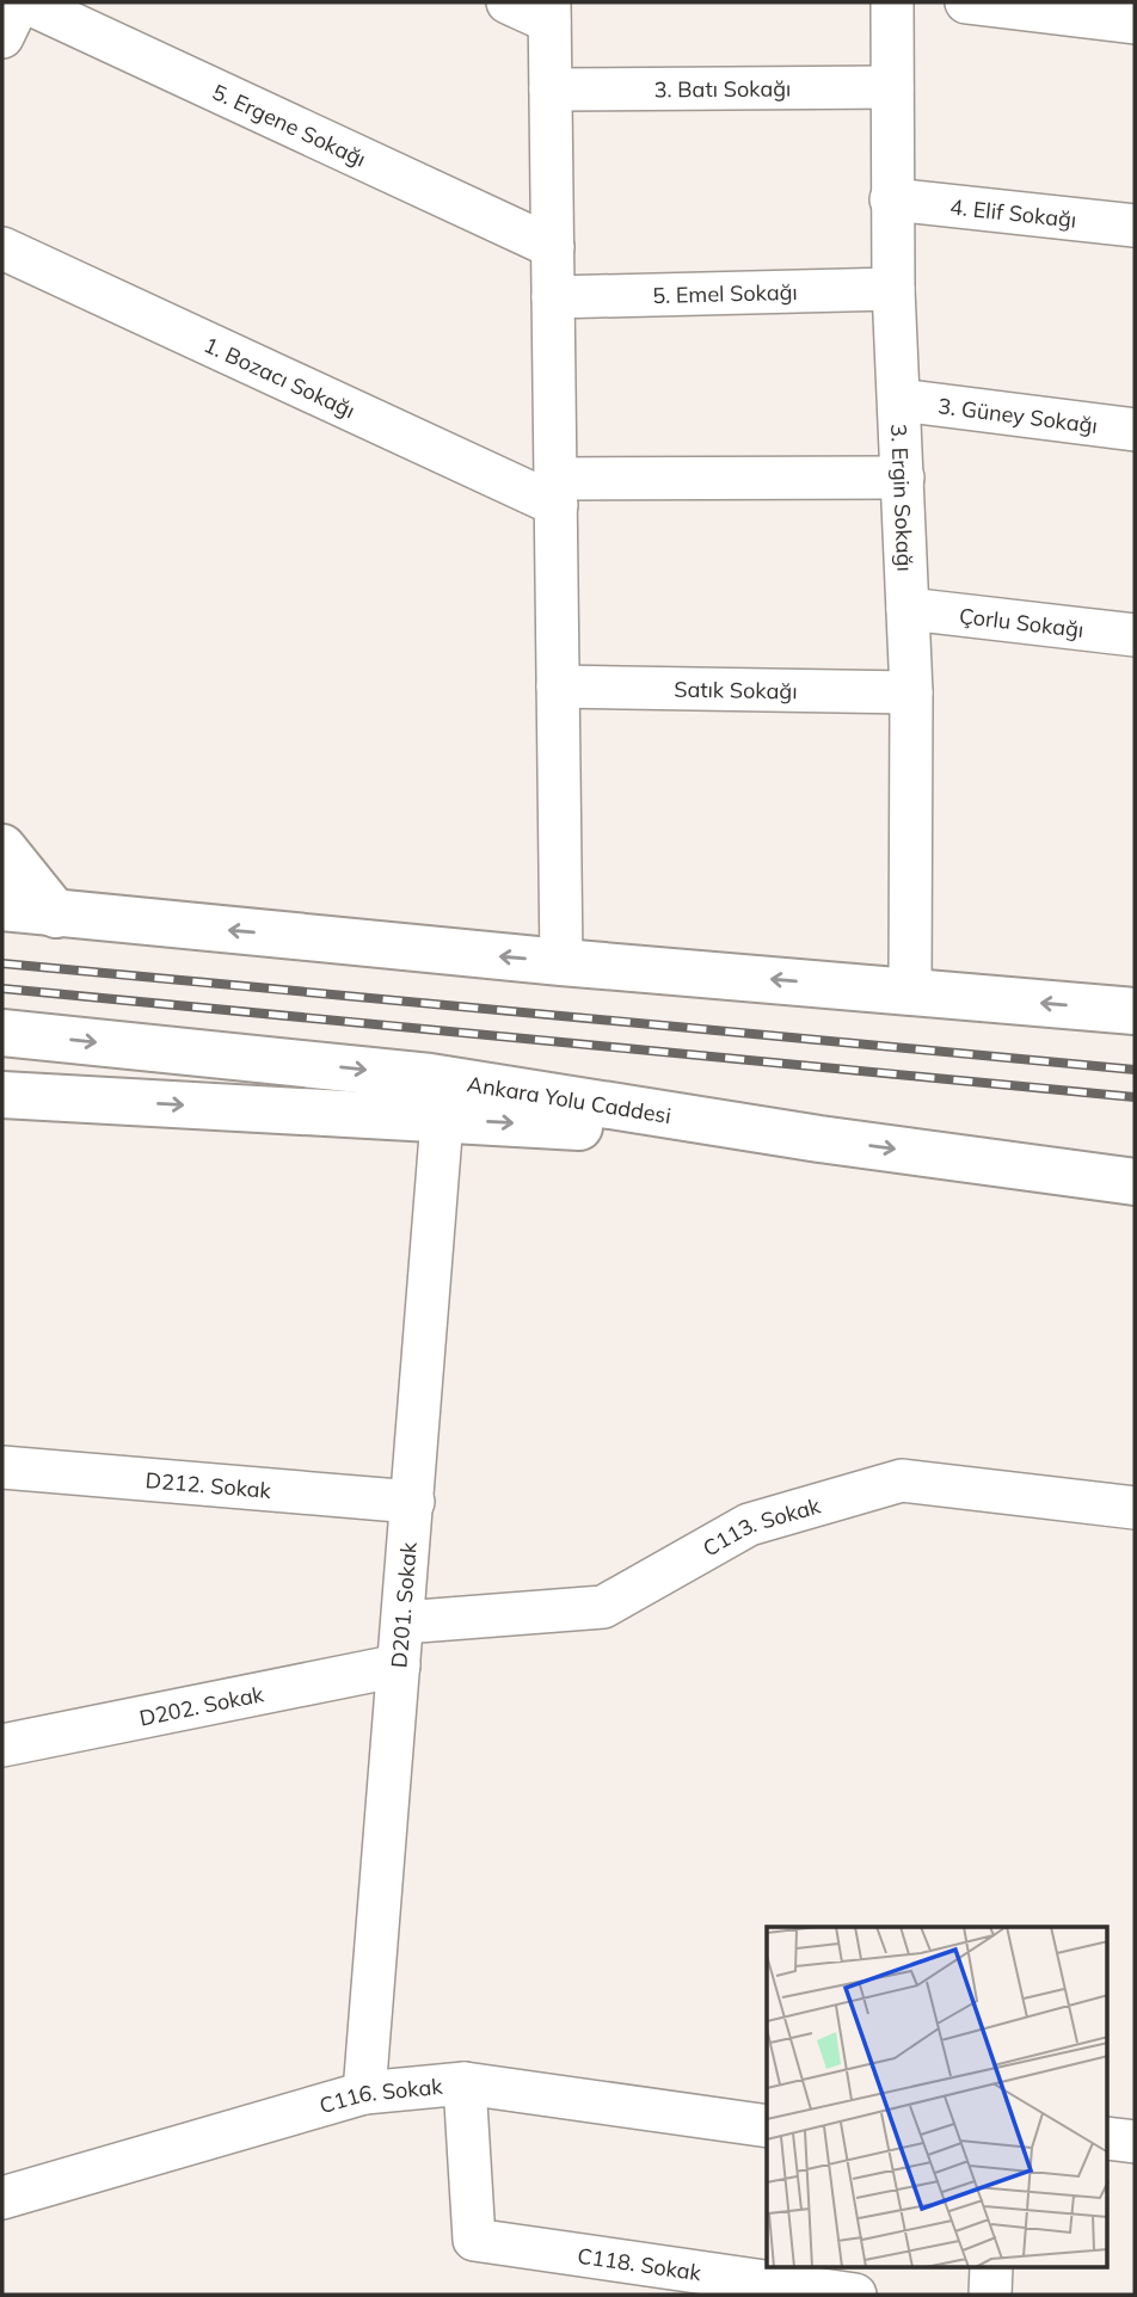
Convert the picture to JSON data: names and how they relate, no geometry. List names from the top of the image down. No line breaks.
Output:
{"streets":{"main road":["Ankara Yolu Caddesi"],"street":["3. Batı Sokağı","5. Ergene Sokağı","4. Elif Sokağı","5. Emel Sokağı","1. Bozacı Sokağı","3. Güney Sokağı","3. Ergin Sokağı","Çorlu Sokağı","Satık Sokağı","D212. Sokak","C113. Sokak","D201. Sokak","D202. Sokak","C116. Sokak","C118. Sokak"]},"crossings":[["3. Batı Sokağı","3. Ergin Sokağı"],["4. Elif Sokağı","3. Ergin Sokağı"],["5. Emel Sokağı","3. Ergin Sokağı"],["1. Bozacı Sokağı","3. Ergin Sokağı"],["3. Güney Sokağı","3. Ergin Sokağı"],["3. Ergin Sokağı","Çorlu Sokağı"],["3. Ergin Sokağı","Satık Sokağı"],["D212. Sokak","D201. Sokak"],["C113. Sokak","D201. Sokak"],["D201. Sokak","D202. Sokak"],["D201. Sokak","C116. Sokak"],["C116. Sokak","C118. Sokak"]]}
